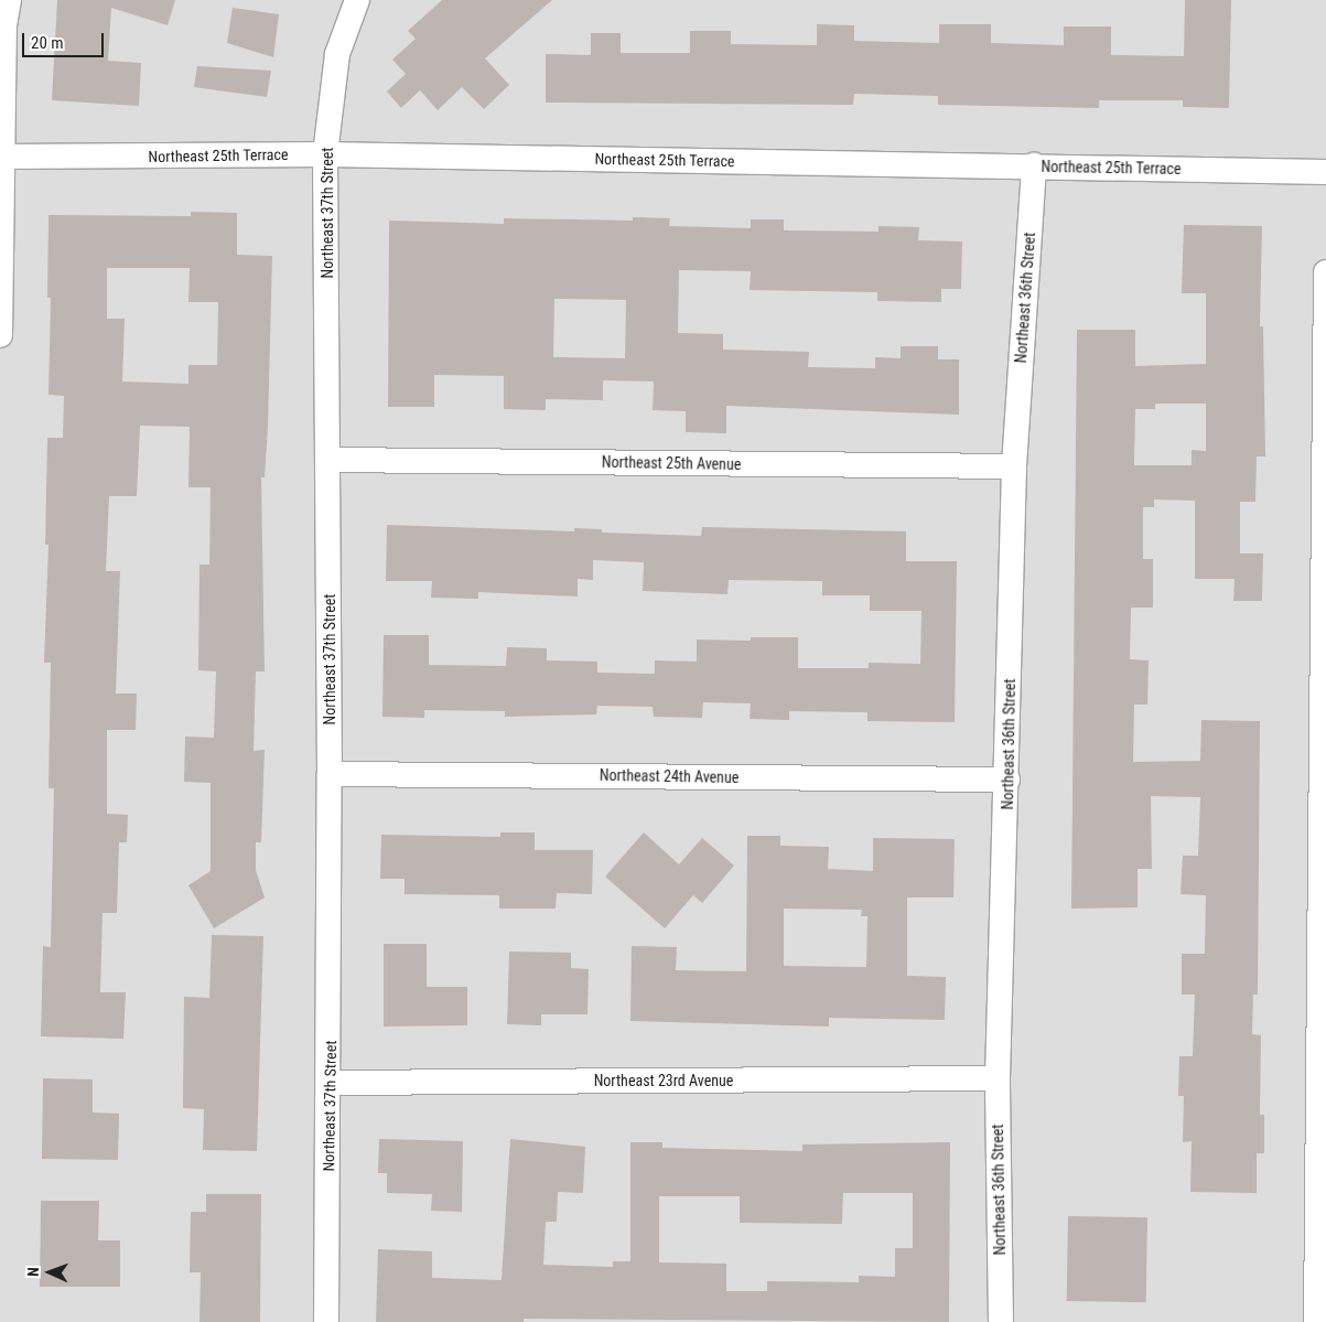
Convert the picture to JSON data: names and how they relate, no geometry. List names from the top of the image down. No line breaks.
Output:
{"streets":{"street":["Northeast 25th Terrace","Northeast 37th Street","Northeast 36th Street","Northeast 25th Avenue","Northeast 24th Avenue","Northeast 23rd Avenue"]},"crossings":[["Northeast 25th Terrace","Northeast 37th Street"],["Northeast 25th Terrace","Northeast 36th Street"],["Northeast 37th Street","Northeast 25th Avenue"],["Northeast 37th Street","Northeast 24th Avenue"],["Northeast 37th Street","Northeast 23rd Avenue"],["Northeast 36th Street","Northeast 25th Avenue"],["Northeast 36th Street","Northeast 24th Avenue"],["Northeast 36th Street","Northeast 23rd Avenue"]],"scale_bar":"20 m","north":"left"}
